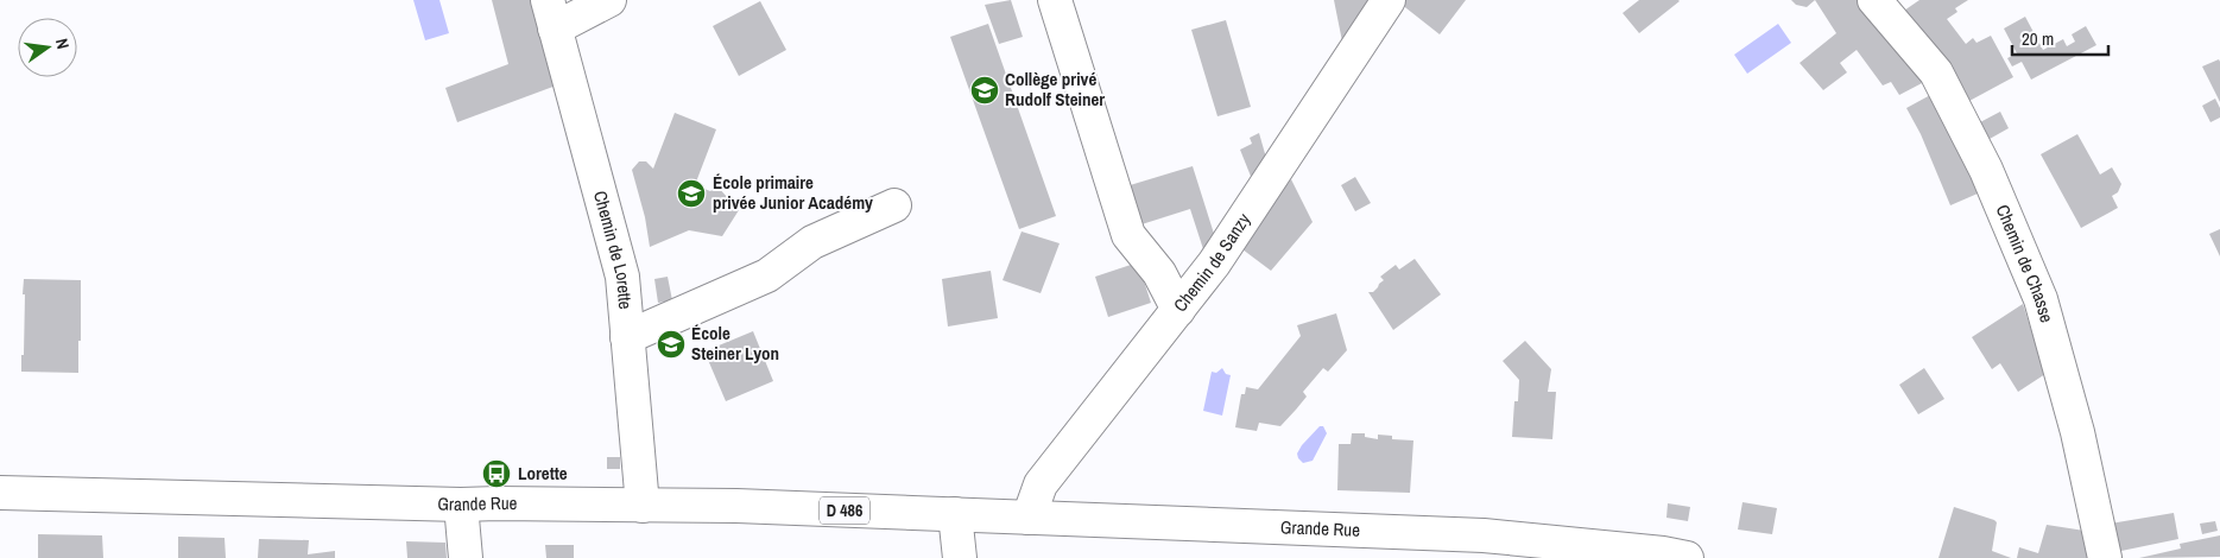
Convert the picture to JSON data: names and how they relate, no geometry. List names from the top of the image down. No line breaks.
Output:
{"streets":{"street":["Chemin de Lorette","Chemin de Sanzy","Chemin de Chasse","Grande Rue","D 486"]},"crossings":[["Chemin de Lorette","Grande Rue"],["Chemin de Sanzy","Grande Rue"]],"places":{"school or university":["Collège privé Rudolf Steiner","École primaire privée Junior Académy","École Steiner Lyon"],"bus stop":["Lorette"]},"scale_bar":"20 m","north":"right"}
